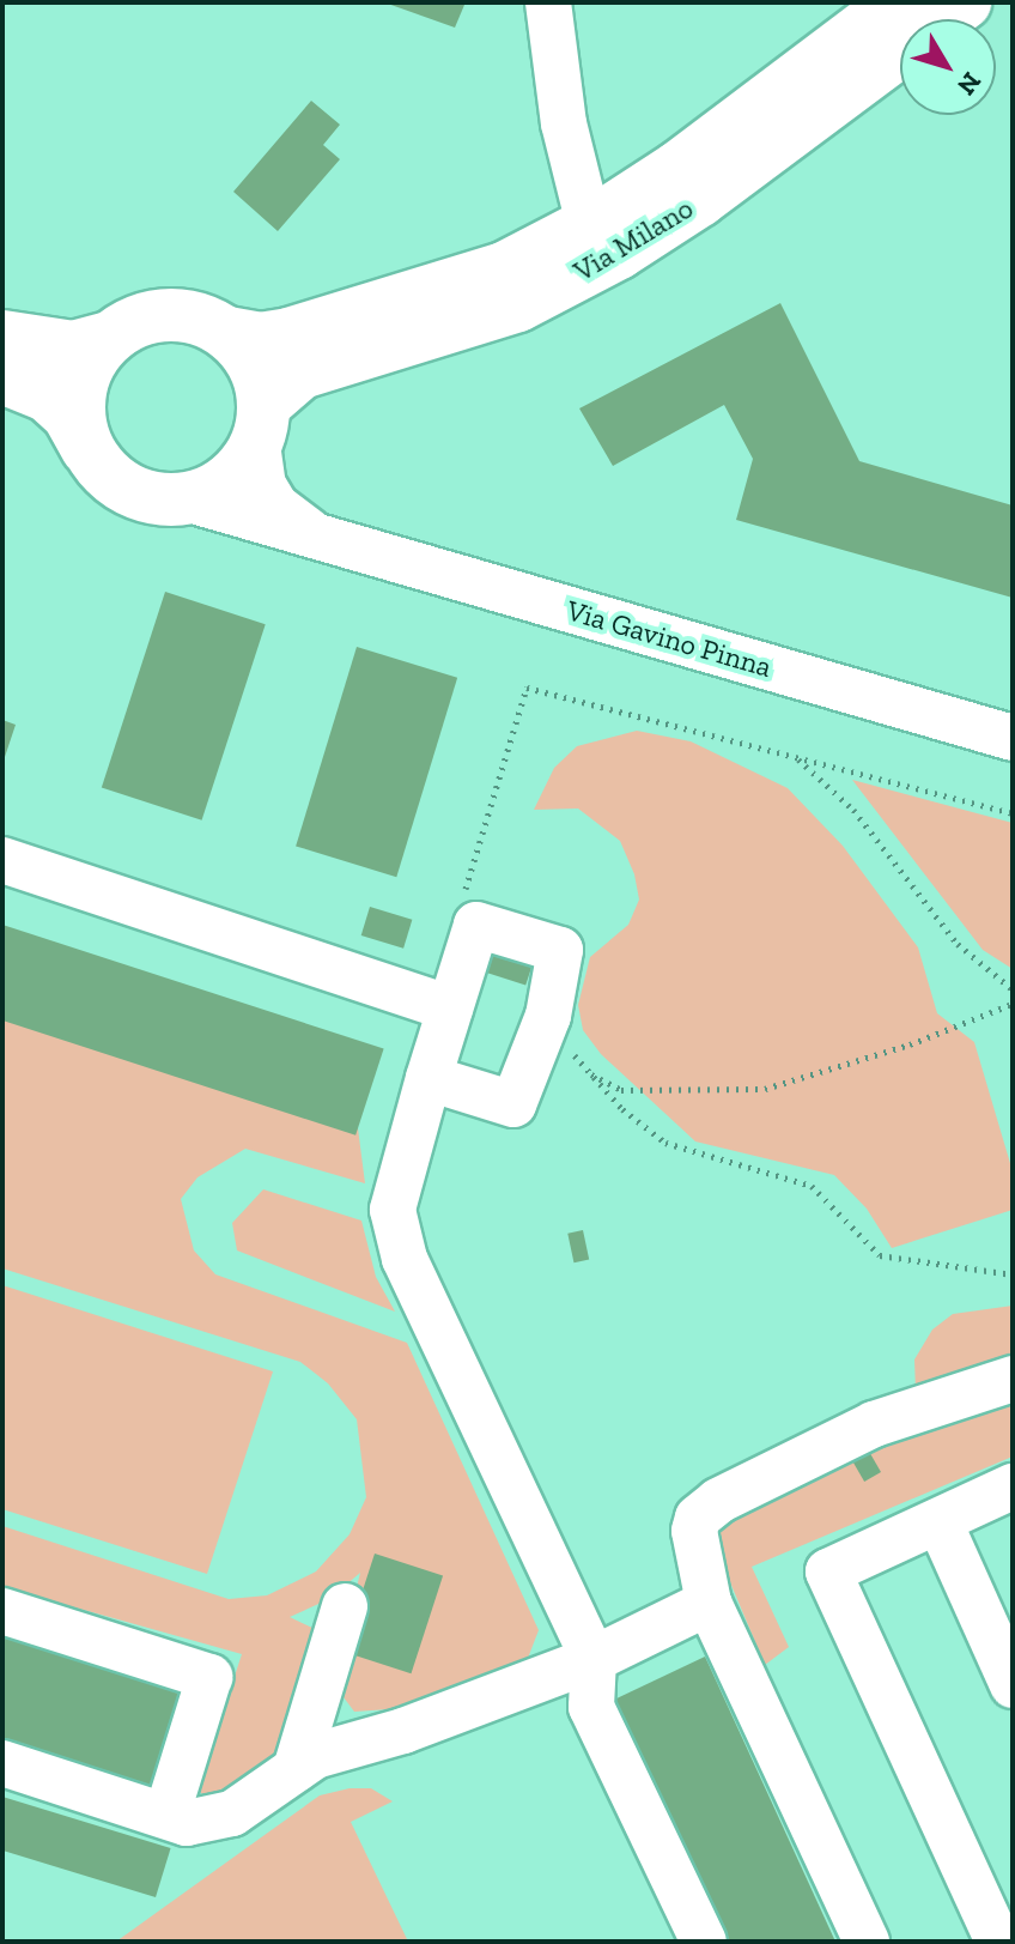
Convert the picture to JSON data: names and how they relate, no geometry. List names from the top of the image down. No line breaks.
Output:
{"streets":{"main road":["Via Milano"],"street":["Via Gavino Pinna"]},"crossings":[["Via Milano","Via Gavino Pinna"]],"north":"bottom right"}
